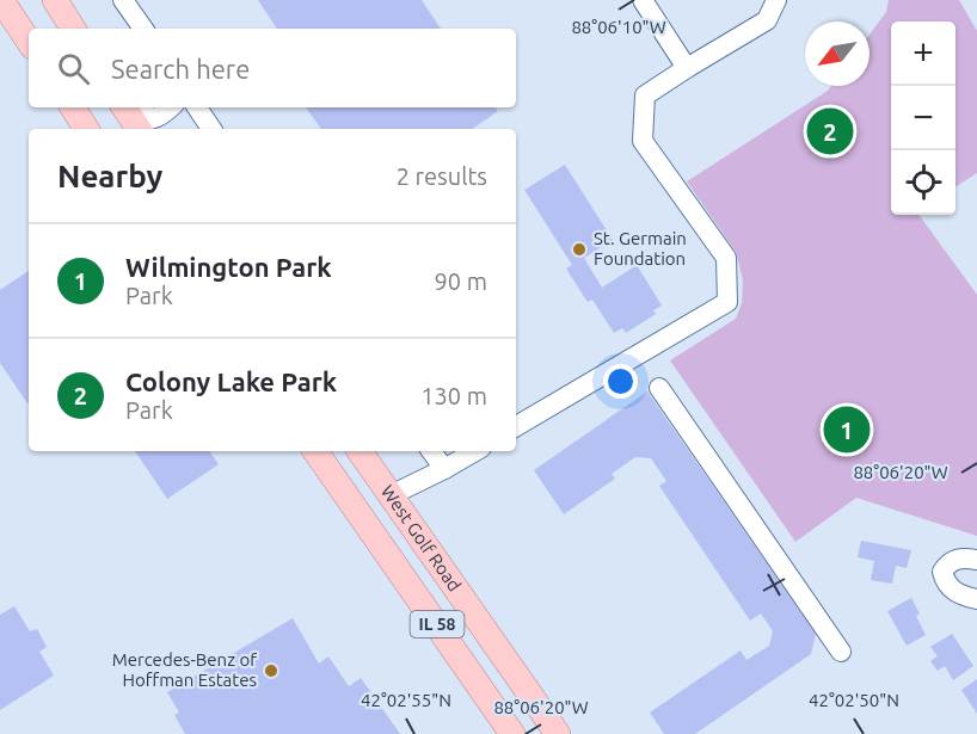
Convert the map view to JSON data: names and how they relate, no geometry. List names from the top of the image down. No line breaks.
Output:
{"streets":{"main road":["West Golf Road","IL 58"]},"places":["St. Germain Foundation","Mercedes-Benz of Hoffman Estates"],"north":"bottom left","page":{"map_buttons":["+","−"],"search":"Search here","pins":["2","1"],"heading":["Nearby","2 results"],"list":[{"mark":"1","name":"Wilmington Park","note":"Park","value":"90 m"},{"mark":"2","name":"Colony Lake Park","note":"Park","value":"130 m"}]},"coordinates":["88°06'10\"W","88°06'20\"W","42°02'55\"N","42°02'50\"N"]}
